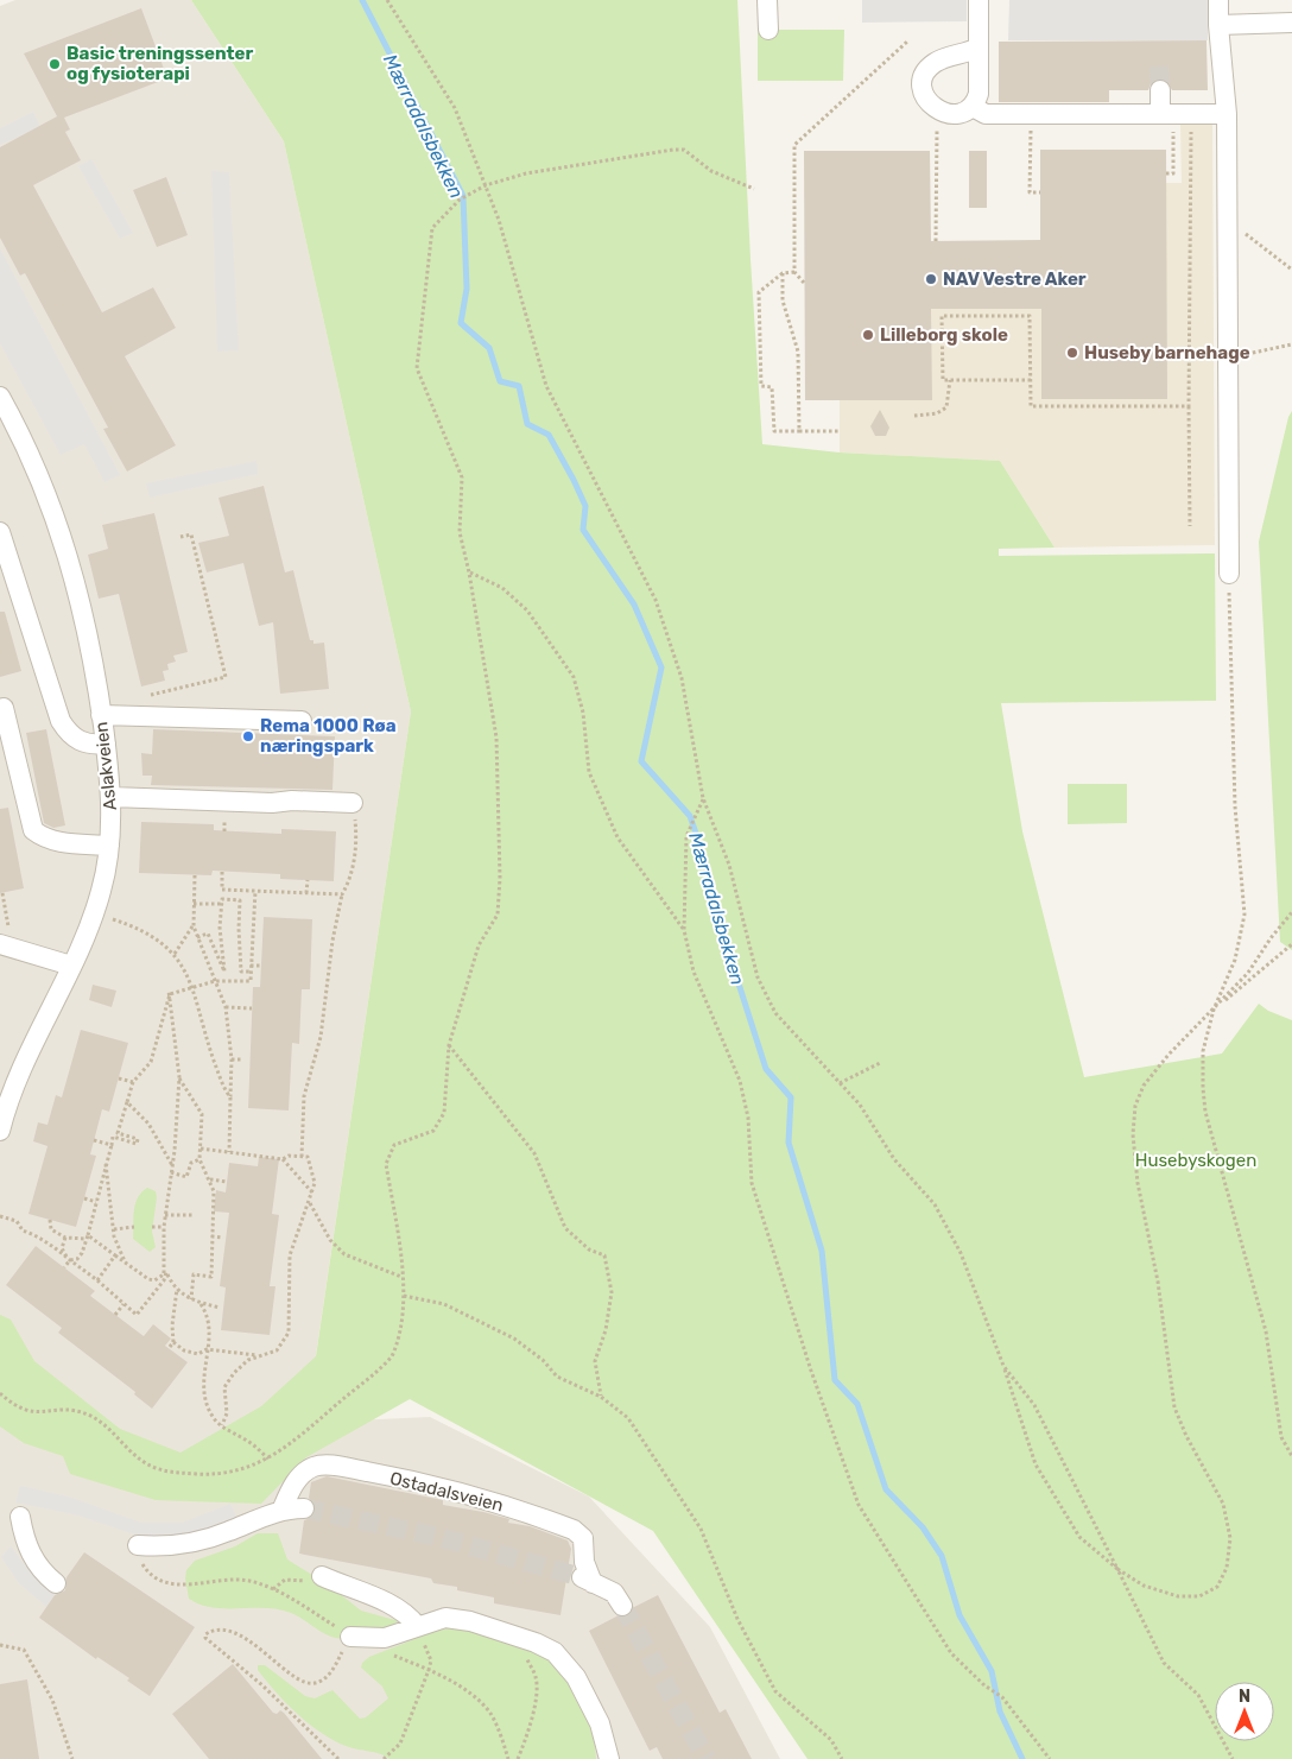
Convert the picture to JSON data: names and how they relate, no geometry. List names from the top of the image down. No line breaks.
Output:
{"streets":{"street":["Aslakveien","Ostadalsveien"]},"water":["Mærradalsbekken"],"parks":["Husebyskogen"],"places":["Basic treningssenter og fysioterapi","NAV Vestre Aker","Lilleborg skole","Huseby barnehage","Rema 1000 Røa næringspark"],"north":"top"}
